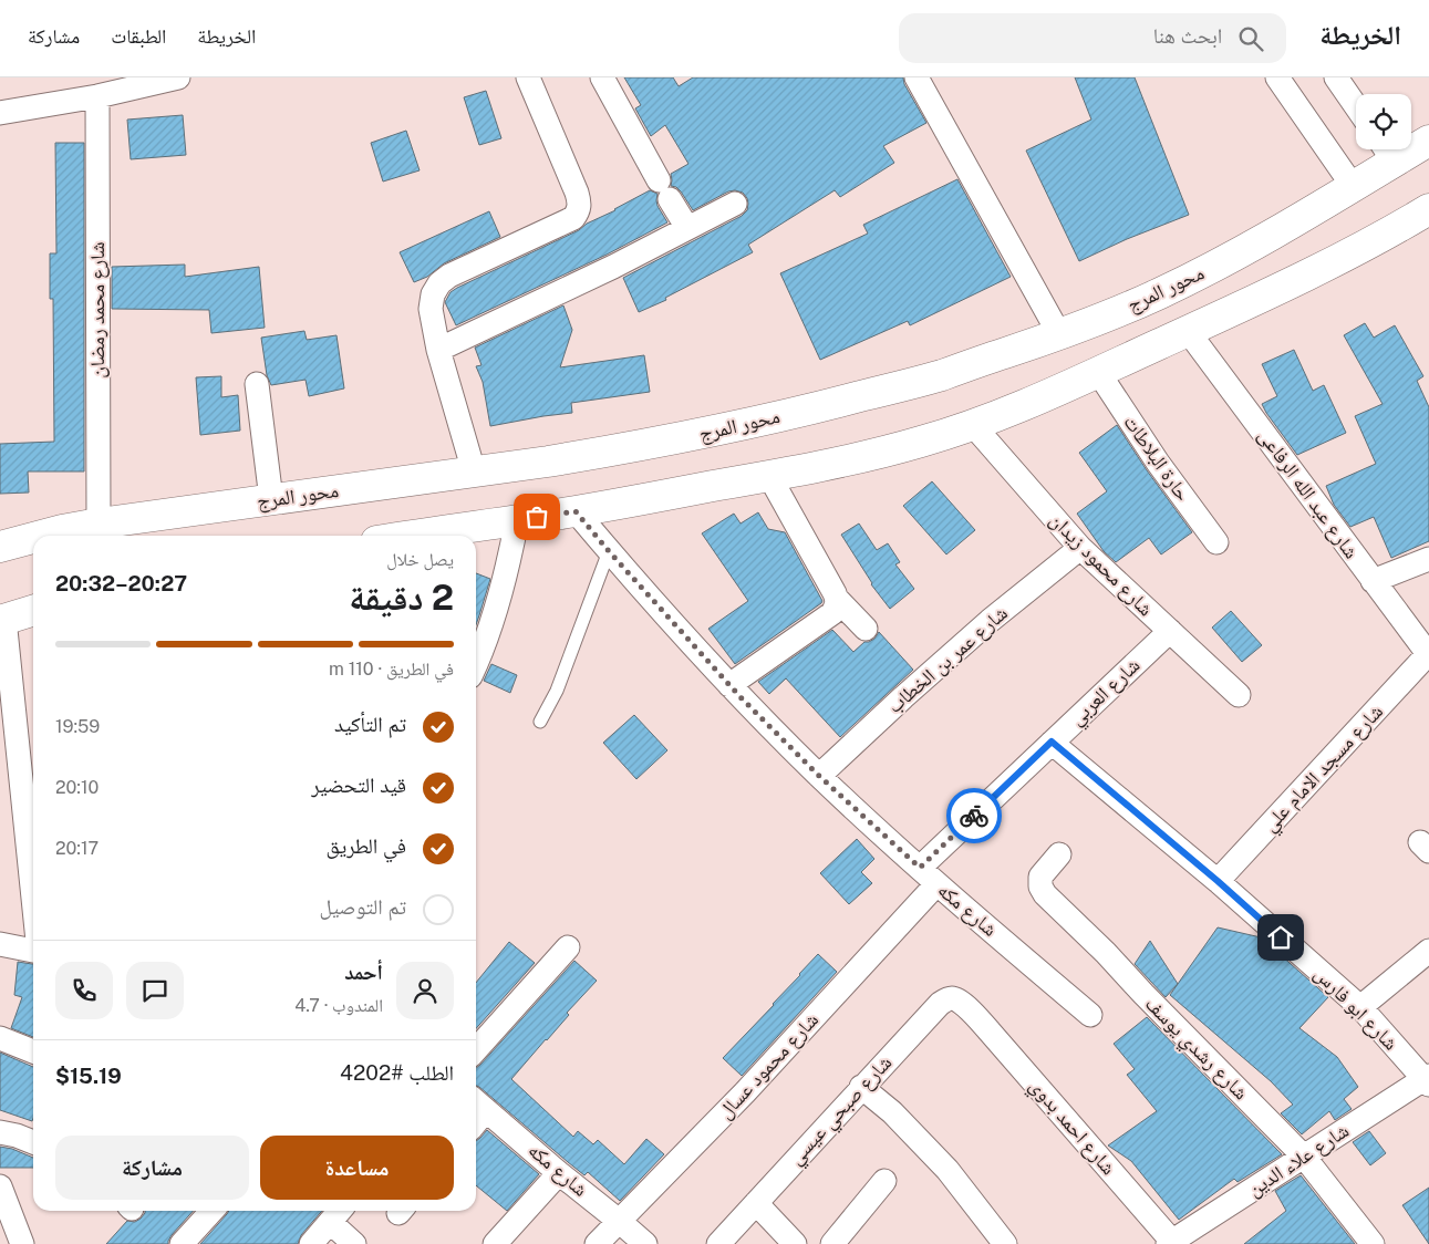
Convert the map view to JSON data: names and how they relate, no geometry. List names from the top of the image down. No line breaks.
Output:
{"streets":{"main road":["محور المرج"],"street":["شارع محمد رمضان","حارة البلاطات","شارع عبد الله الرفاعى","شارع محمود زيدان","شارع عمر بن الخطاب","شارع العربي","شارع مسجد الامام علي","شارع مكه","شارع ابو فارس","شارع رشدي يوسف","شارع محمود عسال","شارع صبحي عيسي","شارع احمد بدوي","شارع علاء الدين"]},"crossings":[["محور المرج","شارع محمد رمضان"],["شارع عبد الله الرفاعى","شارع مسجد الامام علي"],["شارع محمود زيدان","شارع عمر بن الخطاب"],["شارع محمود زيدان","شارع العربي"],["شارع عمر بن الخطاب","شارع مكه"],["شارع العربي","شارع مكه"],["شارع العربي","شارع ابو فارس"],["شارع مسجد الامام علي","شارع ابو فارس"],["شارع مكه","شارع محمود عسال"],["شارع ابو فارس","شارع علاء الدين"],["شارع رشدي يوسف","شارع علاء الدين"],["شارع صبحي عيسي","شارع احمد بدوي"],["شارع احمد بدوي","شارع علاء الدين"]],"page":{"header":"الخريطة","search":"ابحث هنا","nav":["الخريطة","الطبقات","مشاركة"],"heading":["2 دقيقة","يصل خلال","20:27–20:32"],"panel":["أحمد","المندوب · 4.7","الطلب #4202","$15.19"],"bar":"في الطريق · 110 m","list":[["تم التأكيد","19:59"],["قيد التحضير","20:10"],["في الطريق","20:17"],"تم التوصيل"],"buttons":["مساعدة","مشاركة"]}}
